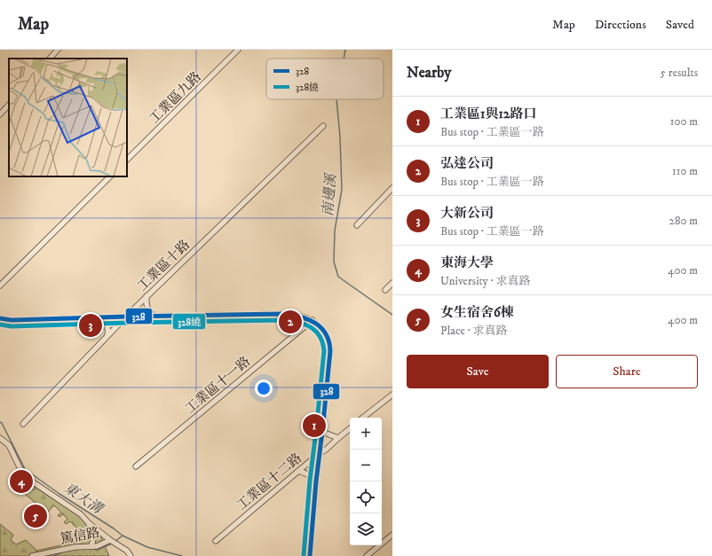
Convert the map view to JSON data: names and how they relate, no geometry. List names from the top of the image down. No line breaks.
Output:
{"streets":{"street":["工業區九路","工業區十路","工業區十一路","工業區十二路","篤信路"]},"water":["南邊溪","東大溝"],"lines":["transit line 328","transit line 328繞"],"legend":["328","328繞"],"page":{"header":"Map","nav":["Map","Directions","Saved"],"heading":["Nearby","5 results"],"list":[{"mark":"1","name":"工業區1與12路口","note":"Bus stop · 工業區一路","value":"100 m"},{"mark":"2","name":"弘達公司","note":"Bus stop · 工業區一路","value":"110 m"},{"mark":"3","name":"大新公司","note":"Bus stop · 工業區一路","value":"280 m"},{"mark":"4","name":"東海大學","note":"University · 求真路","value":"400 m"},{"mark":"5","name":"女生宿舍6棟","note":"Place · 求真路","value":"400 m"}],"pins":["2","3","1","4","5"],"buttons":["Save","Share"],"map_buttons":["+","−"]}}
